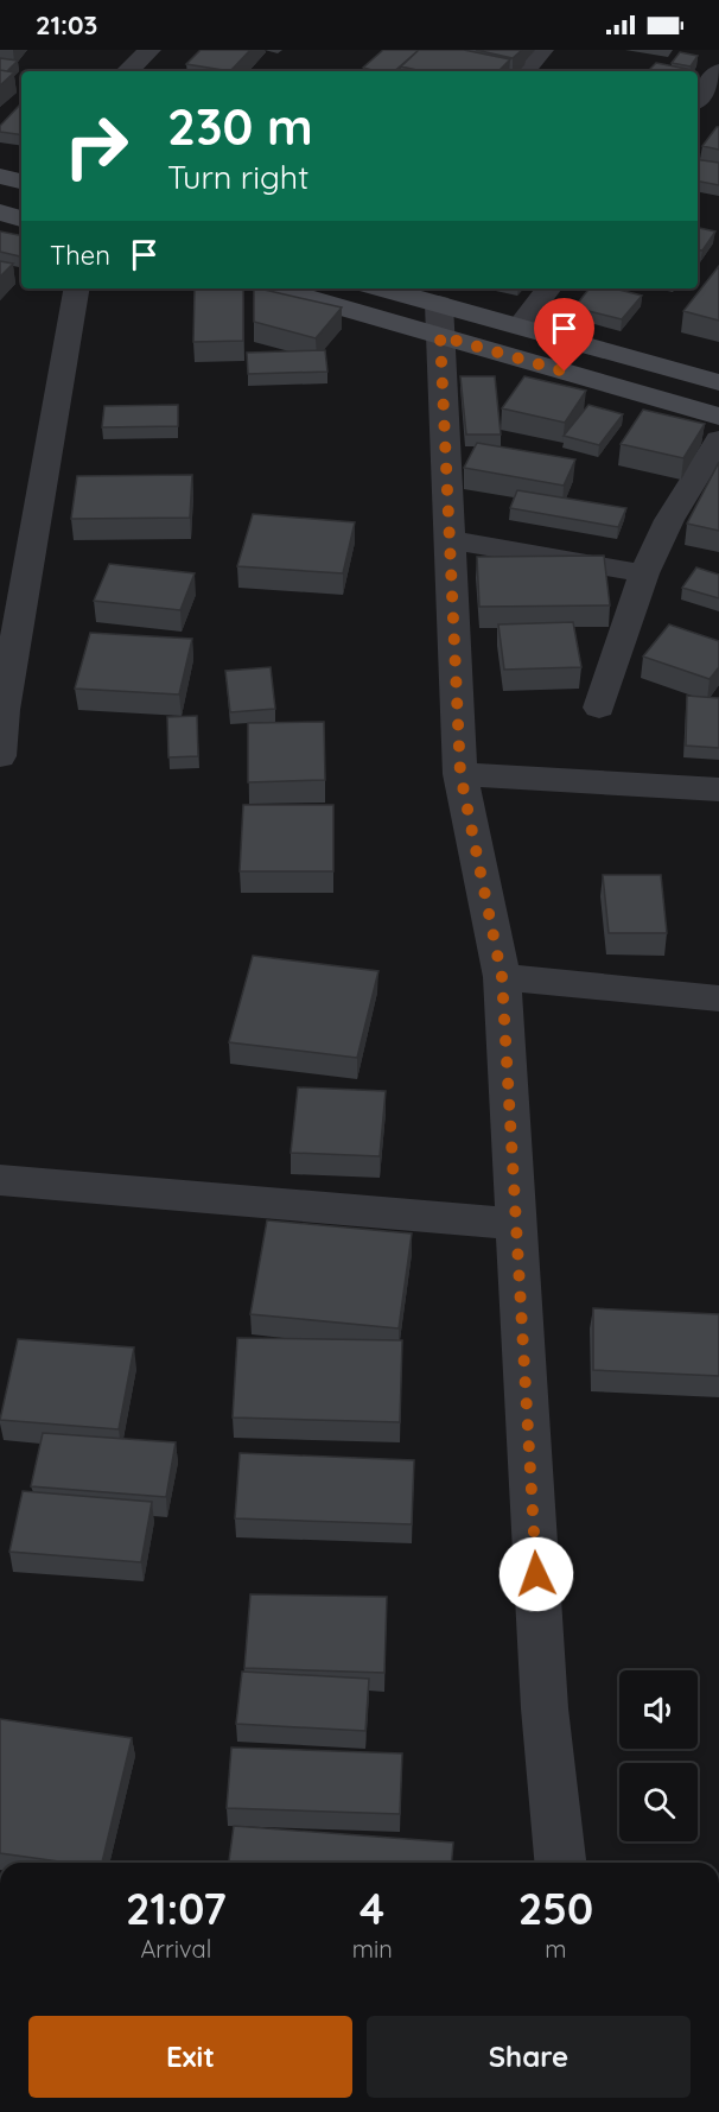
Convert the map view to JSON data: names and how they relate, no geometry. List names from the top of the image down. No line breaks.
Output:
{"page":{"status":"21:03","turn":["230 m","Turn right"],"then":"Then","eta":["21:07","Arrival","4","min","250","m"],"buttons":["Exit","Share"]}}
